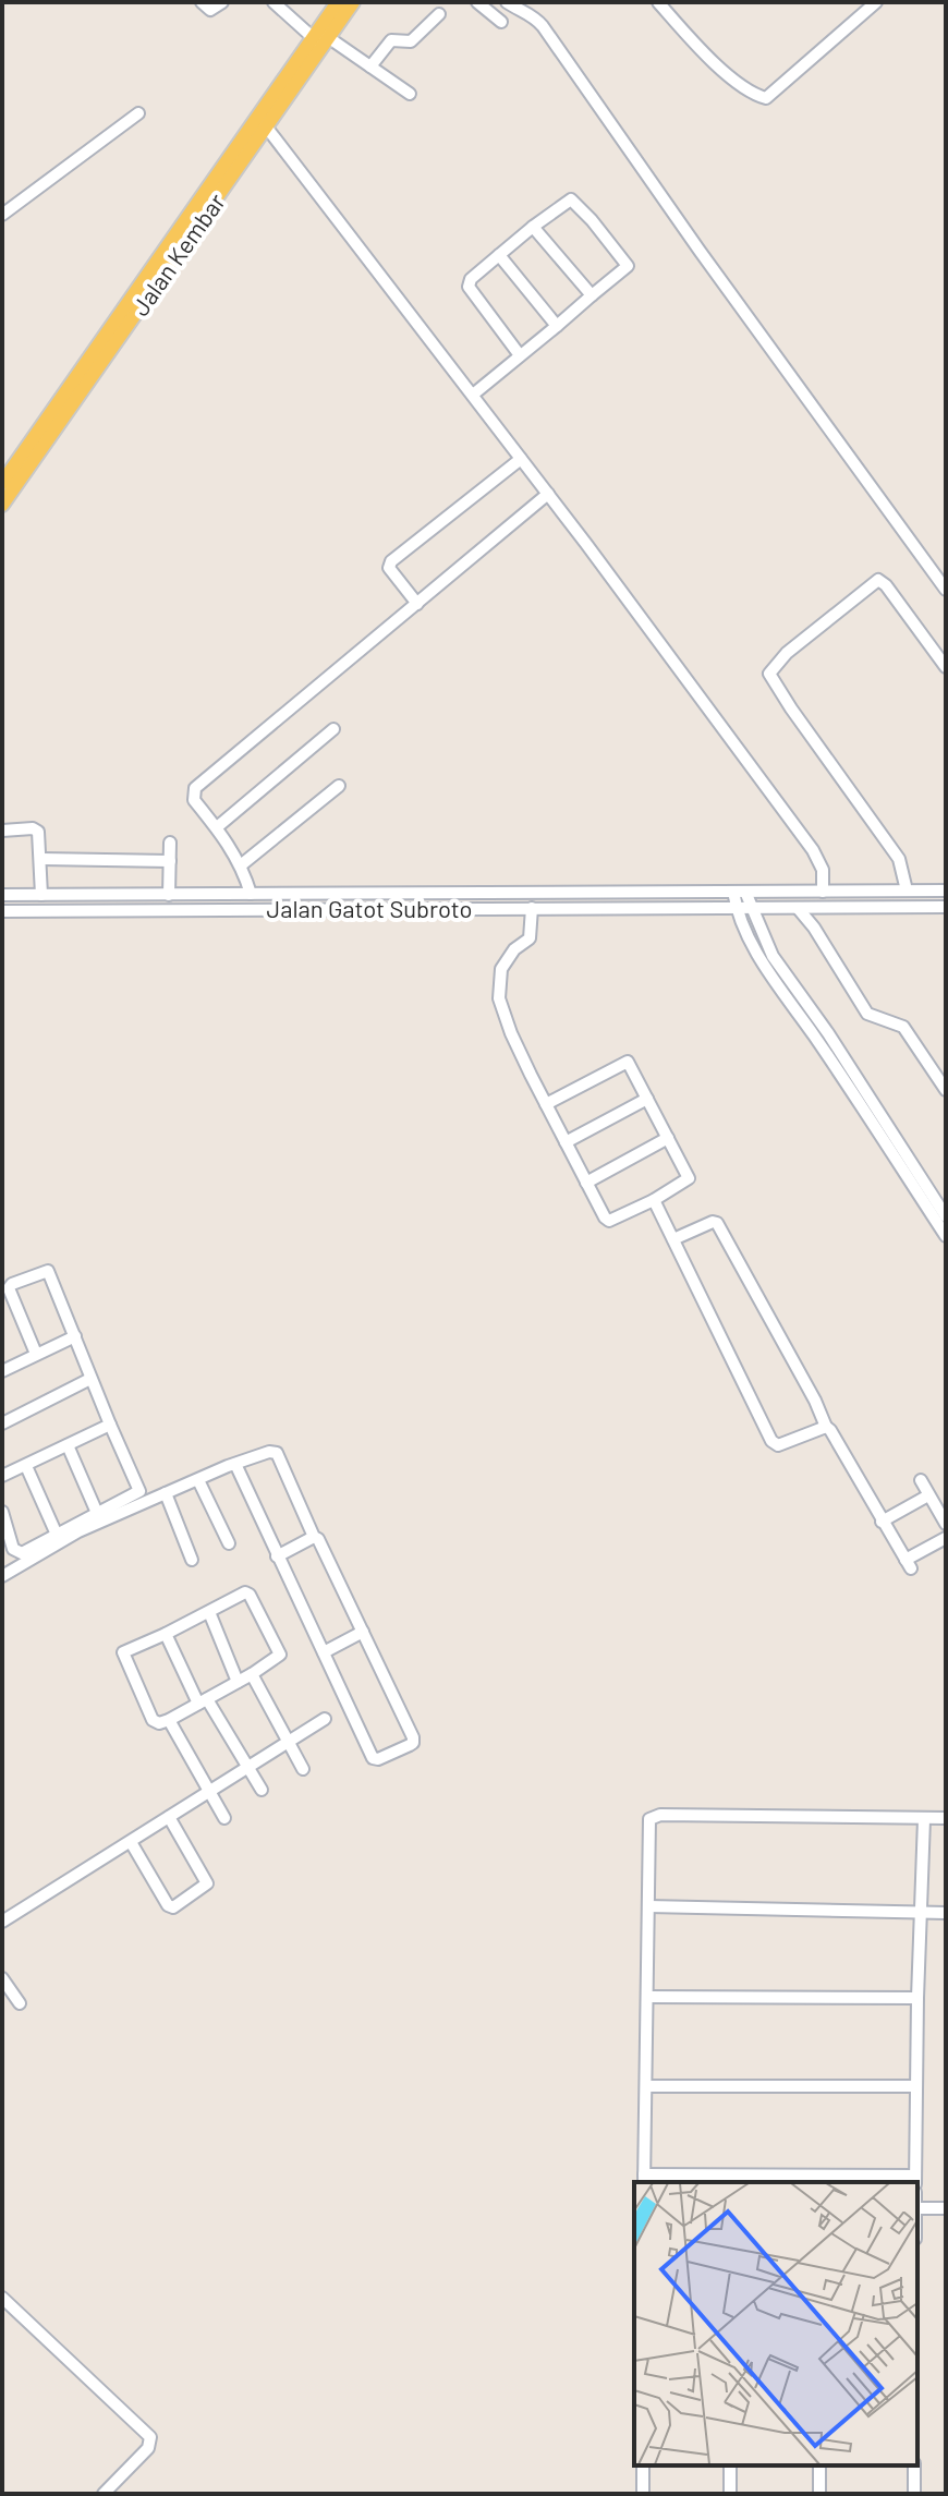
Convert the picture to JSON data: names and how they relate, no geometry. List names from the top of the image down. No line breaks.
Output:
{"streets":{"main road":["Jalan Kembar"],"street":["Jalan Gatot Subroto"]}}
